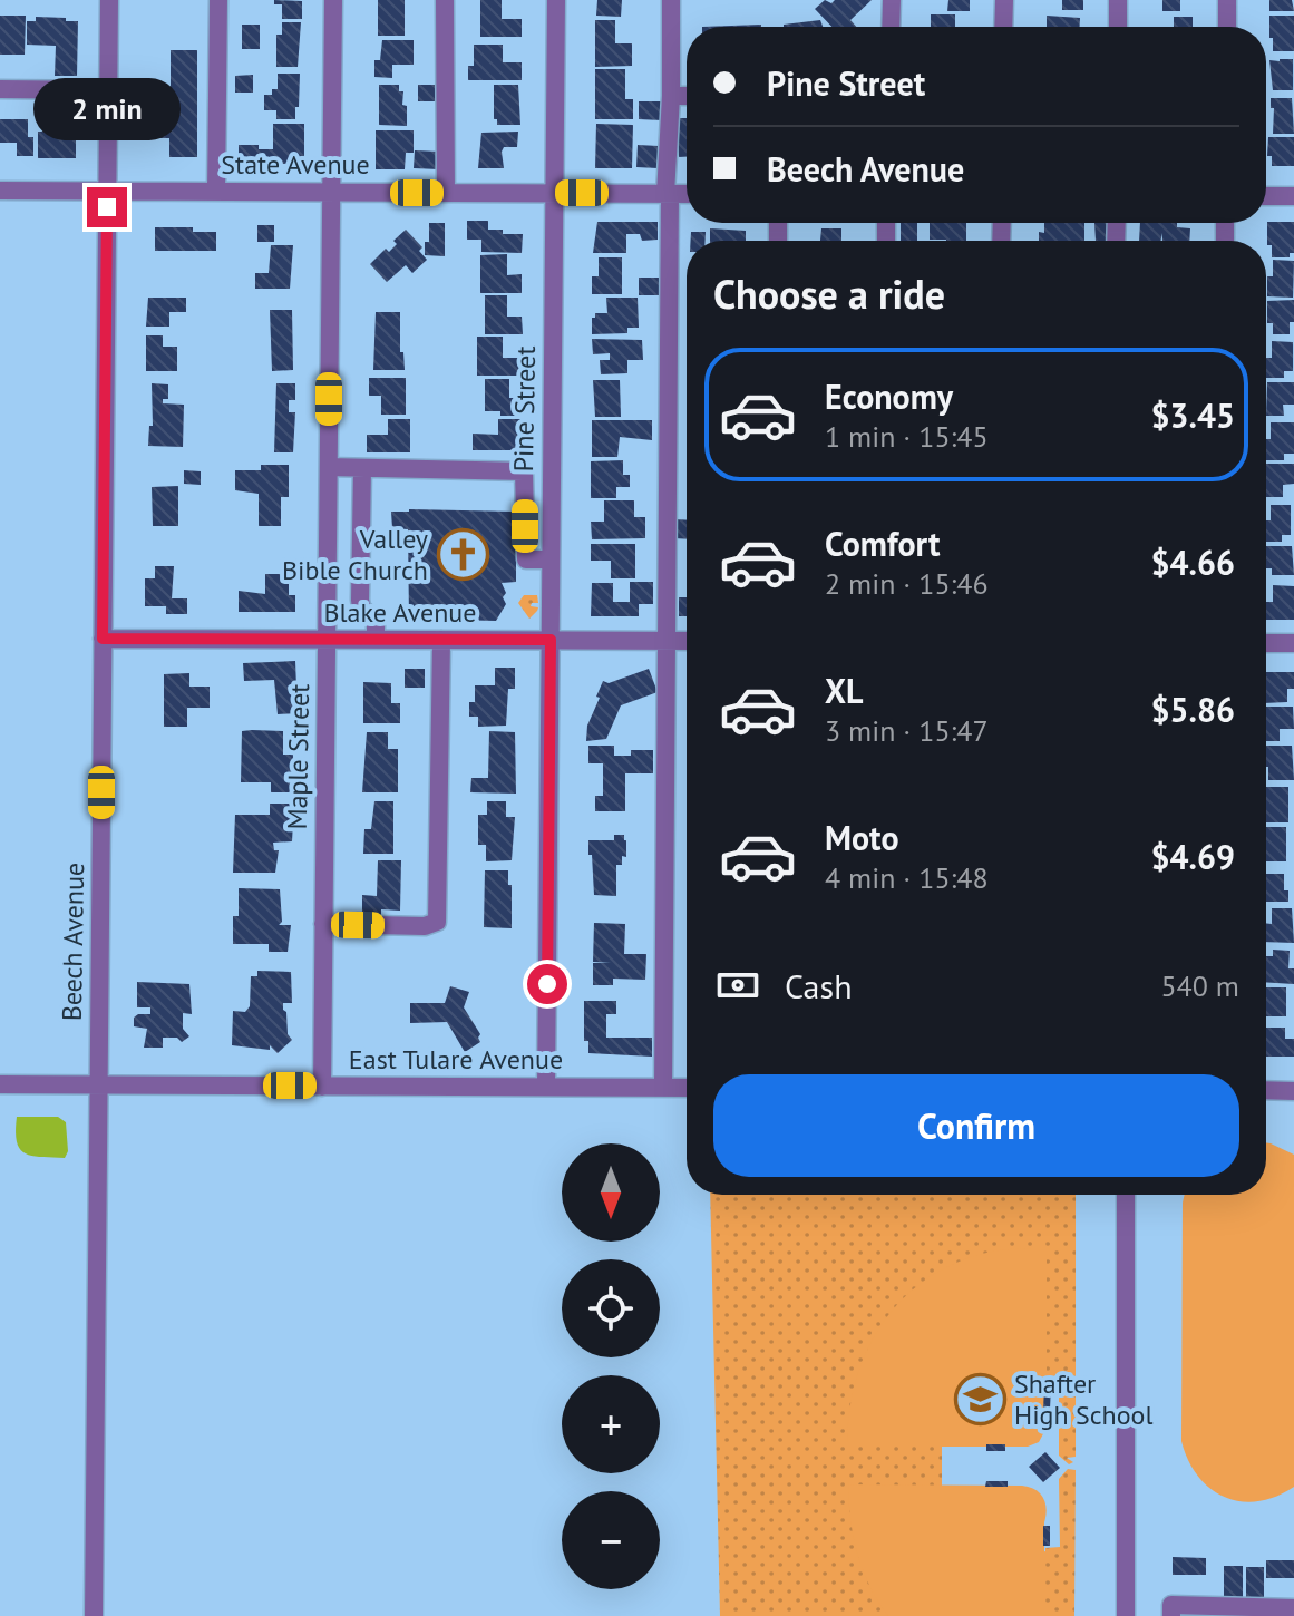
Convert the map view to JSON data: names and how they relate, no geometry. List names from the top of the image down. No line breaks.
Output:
{"streets":{"street":["State Avenue","Pine Street","Blake Avenue","Maple Street","Beech Avenue","East Tulare Avenue"]},"crossings":[["State Avenue","Pine Street"],["State Avenue","Maple Street"],["State Avenue","Beech Avenue"],["Pine Street","Blake Avenue"],["Pine Street","East Tulare Avenue"],["Blake Avenue","Maple Street"],["Blake Avenue","Beech Avenue"],["Maple Street","East Tulare Avenue"],["Beech Avenue","East Tulare Avenue"]],"places":{"church":["Valley Bible Church"],"school or university":["Shafter High School"]},"north":"bottom","page":{"banner":["Pine Street","Beech Avenue"],"bubble":"2 min","heading":"Choose a ride","list":[{"name":"Economy","note":"1 min · 15:45","value":"$3.45"},{"name":"Comfort","note":"2 min · 15:46","value":"$4.66"},{"name":"XL","note":"3 min · 15:47","value":"$5.86"},{"name":"Moto","note":"4 min · 15:48","value":"$4.69"}],"pay":["Cash","540 m"],"buttons":"Confirm","map_buttons":["+","−"]}}
